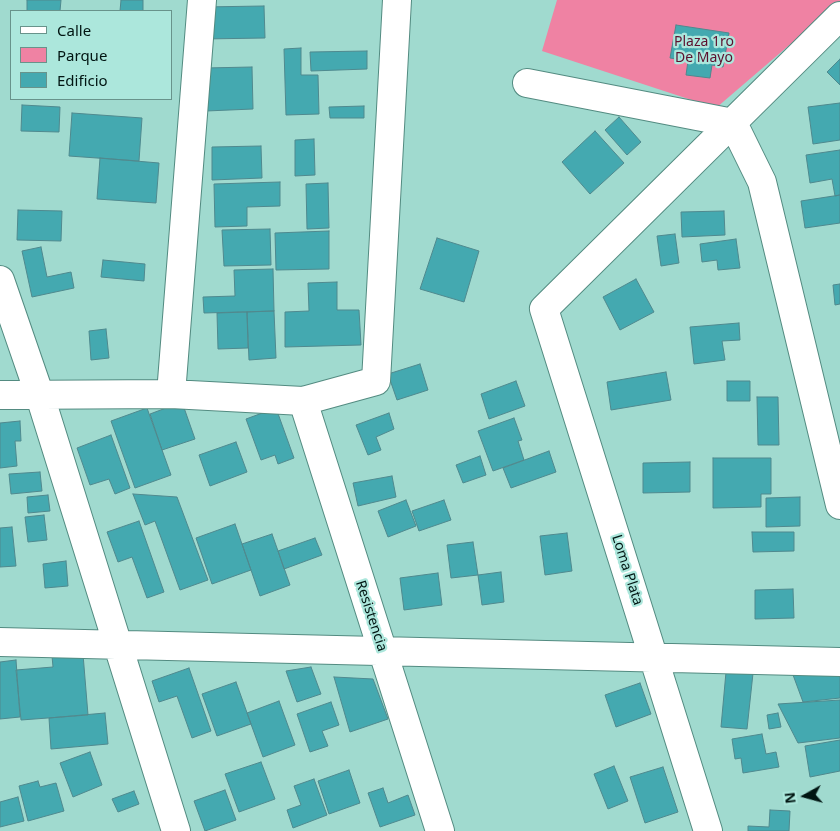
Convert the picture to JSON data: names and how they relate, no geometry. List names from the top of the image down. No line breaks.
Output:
{"streets":{"street":["Loma Plata","Resistencia"]},"parks":["Plaza 1ro De Mayo"],"legend":["Calle","Parque","Edificio"],"north":"left"}
